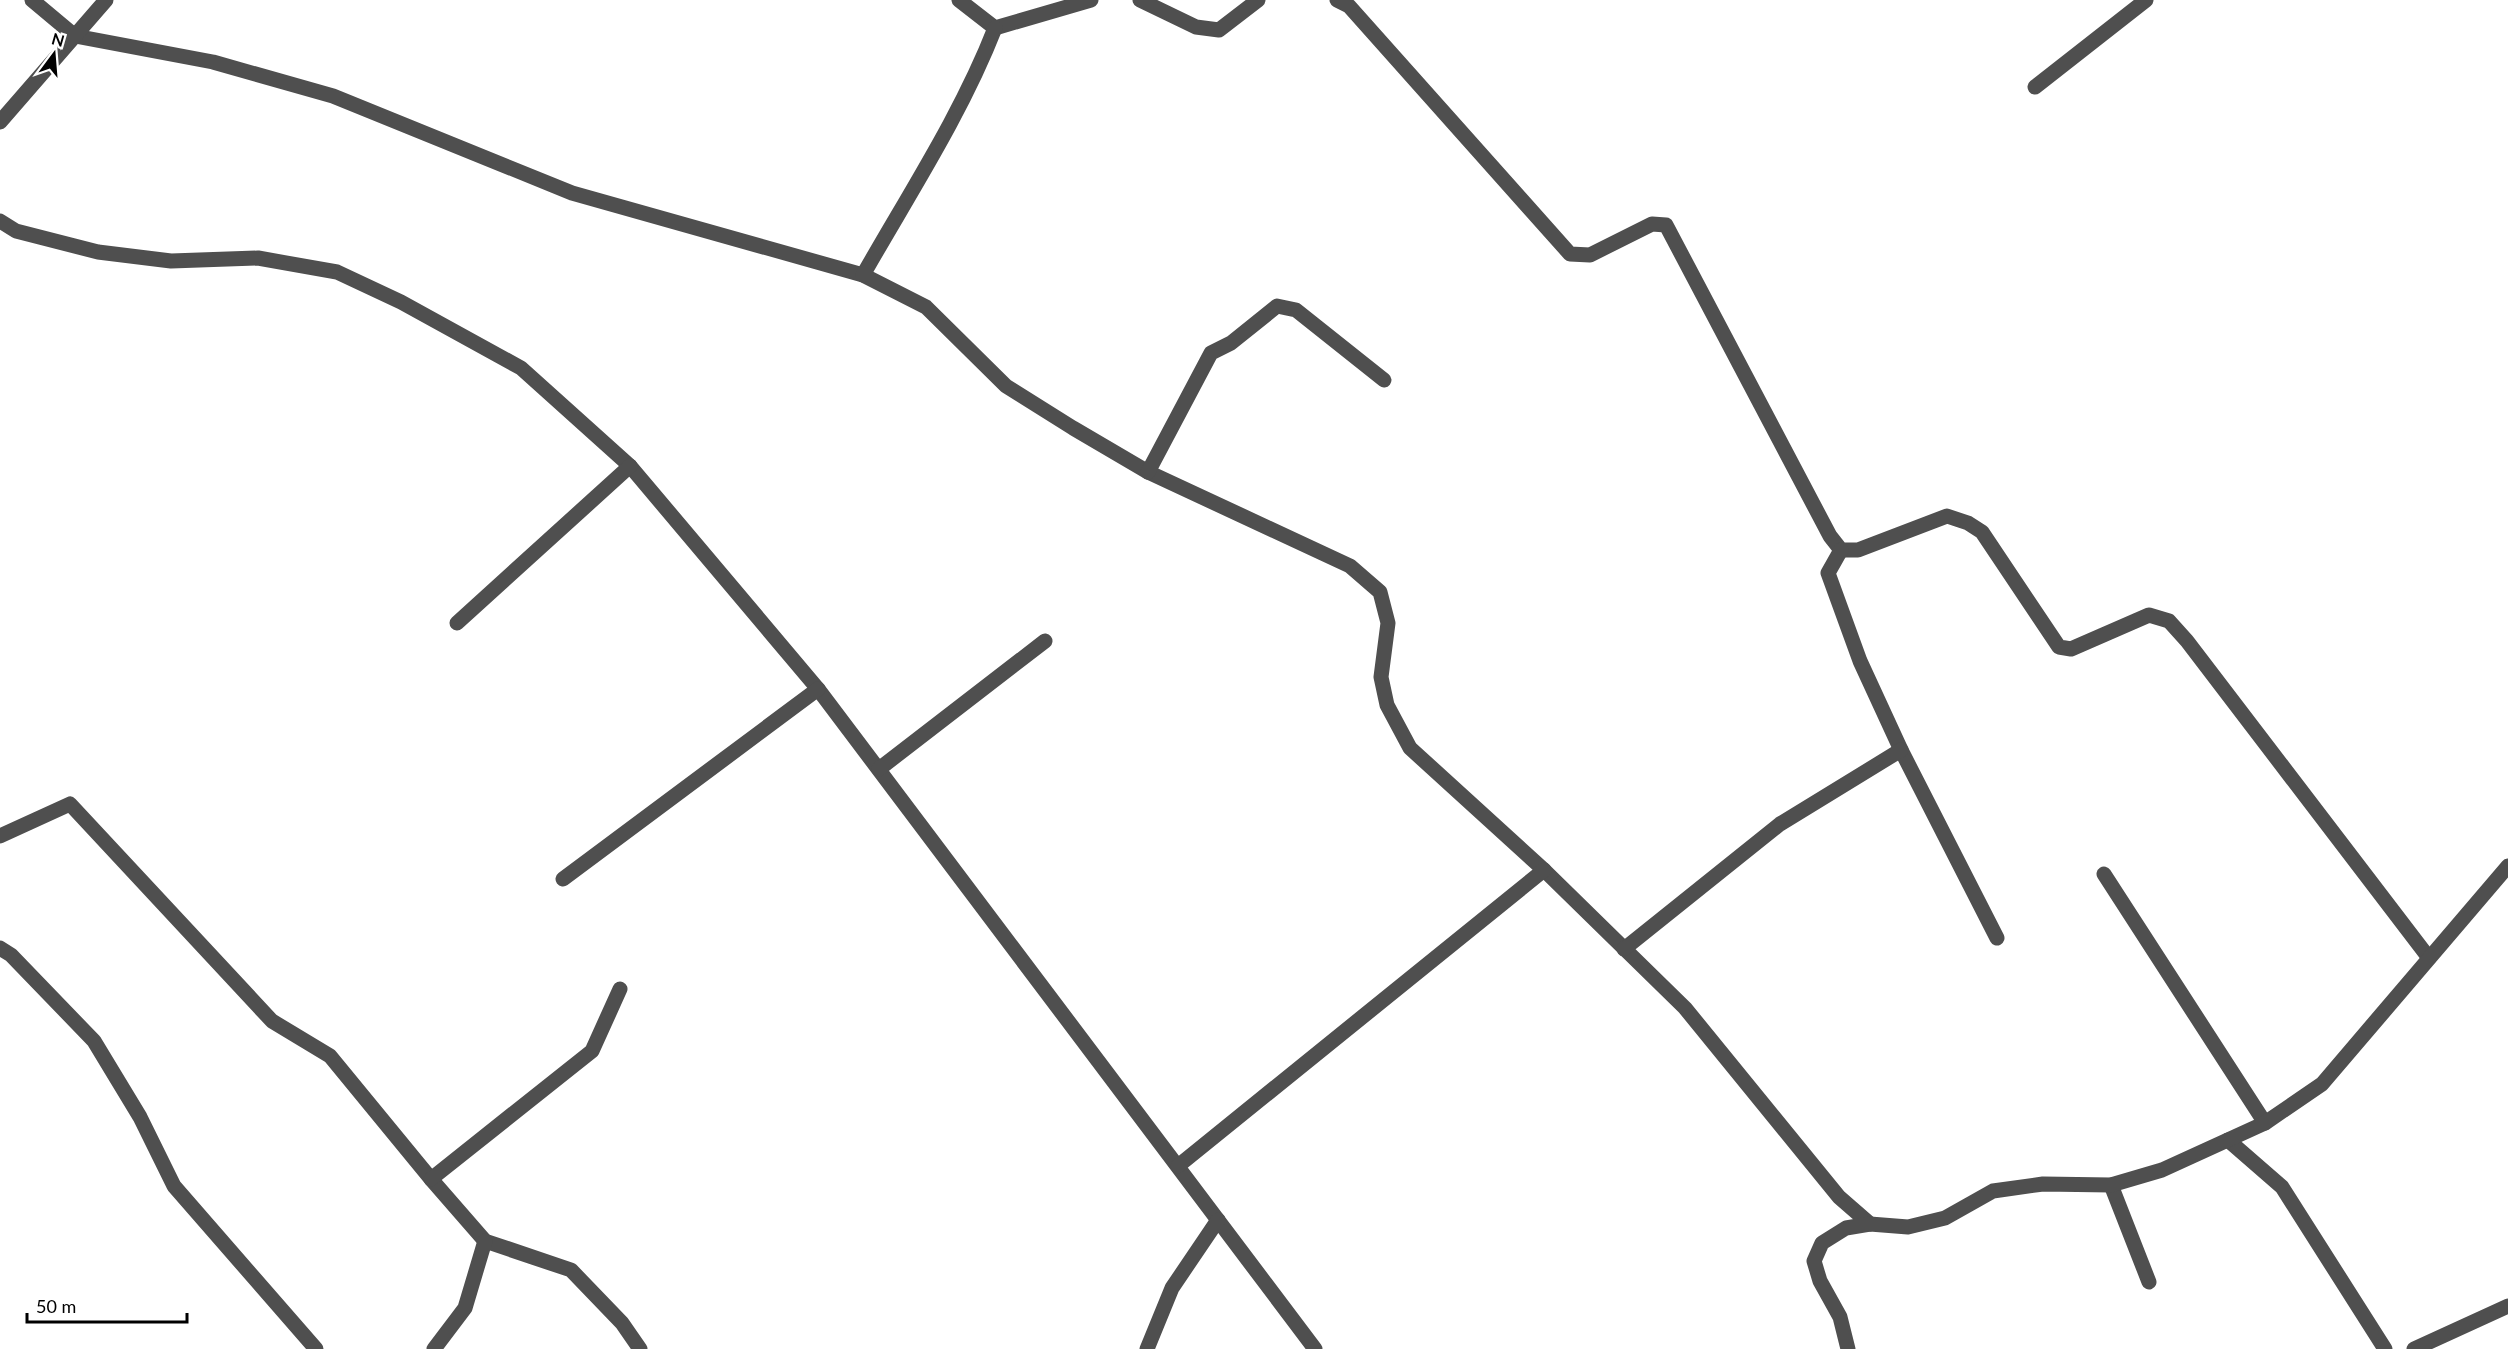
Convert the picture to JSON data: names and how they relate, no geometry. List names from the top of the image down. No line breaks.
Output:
{"scale_bar":"50 m","north":"top"}
